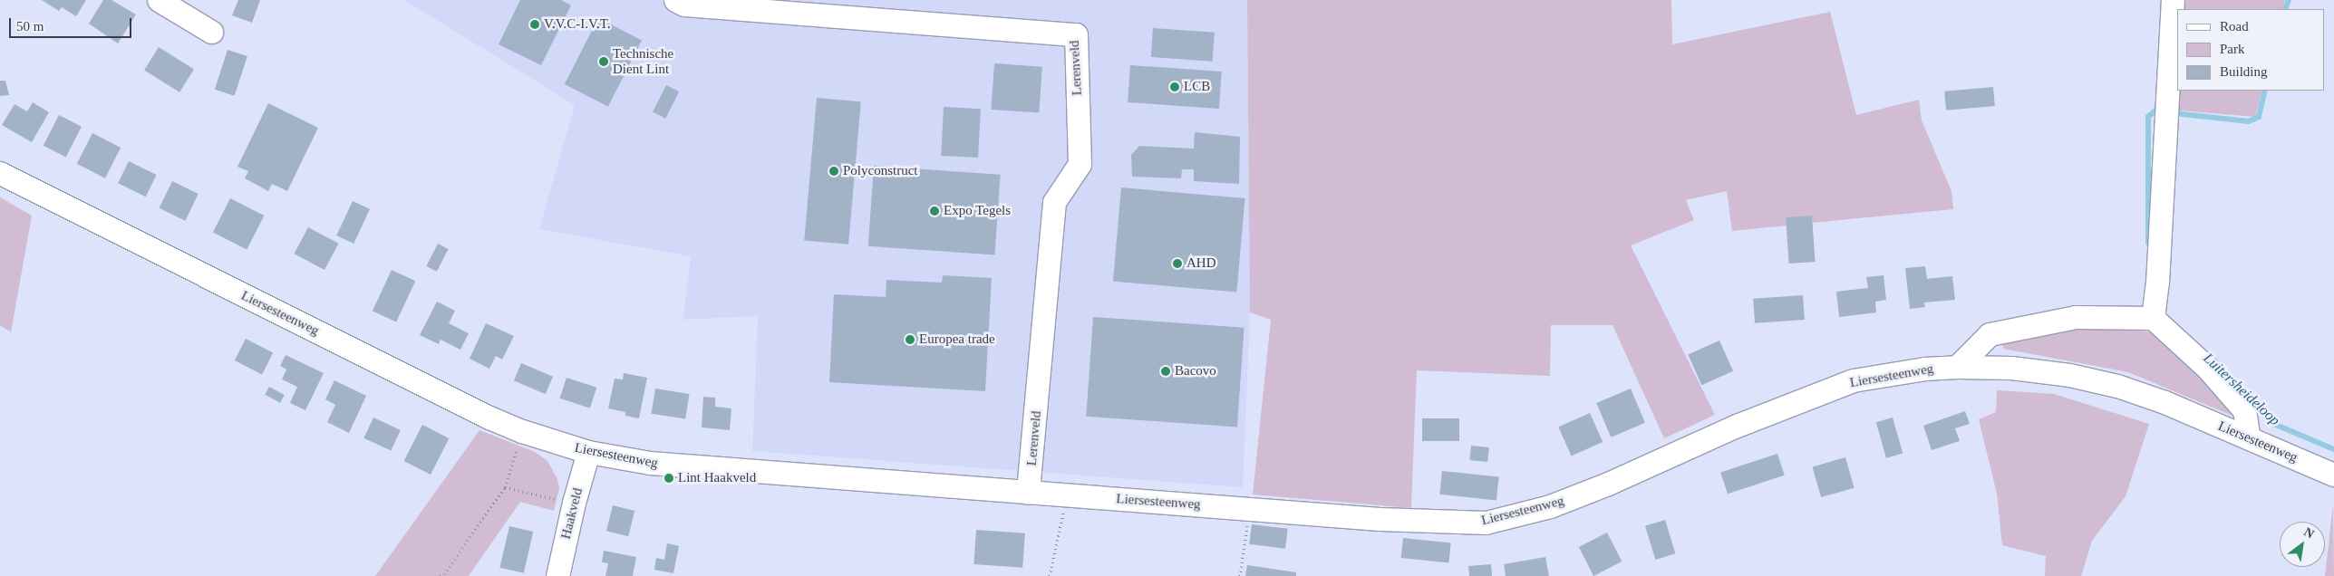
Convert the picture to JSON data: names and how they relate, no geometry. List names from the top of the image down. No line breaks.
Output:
{"streets":{"street":["Lerenveld","Liersesteenweg","Haakveld"]},"crossings":[["Lerenveld","Liersesteenweg"],["Liersesteenweg","Haakveld"]],"water":["Luitersheideloop"],"places":["V.V.C-I.V.T.","Technische Dient Lint","LCB","Polyconstruct","Expo Tegels","AHD","Europea trade","Bacovo","Lint Haakveld"],"legend":["Road","Park","Building"],"scale_bar":"50 m","north":"top right"}
